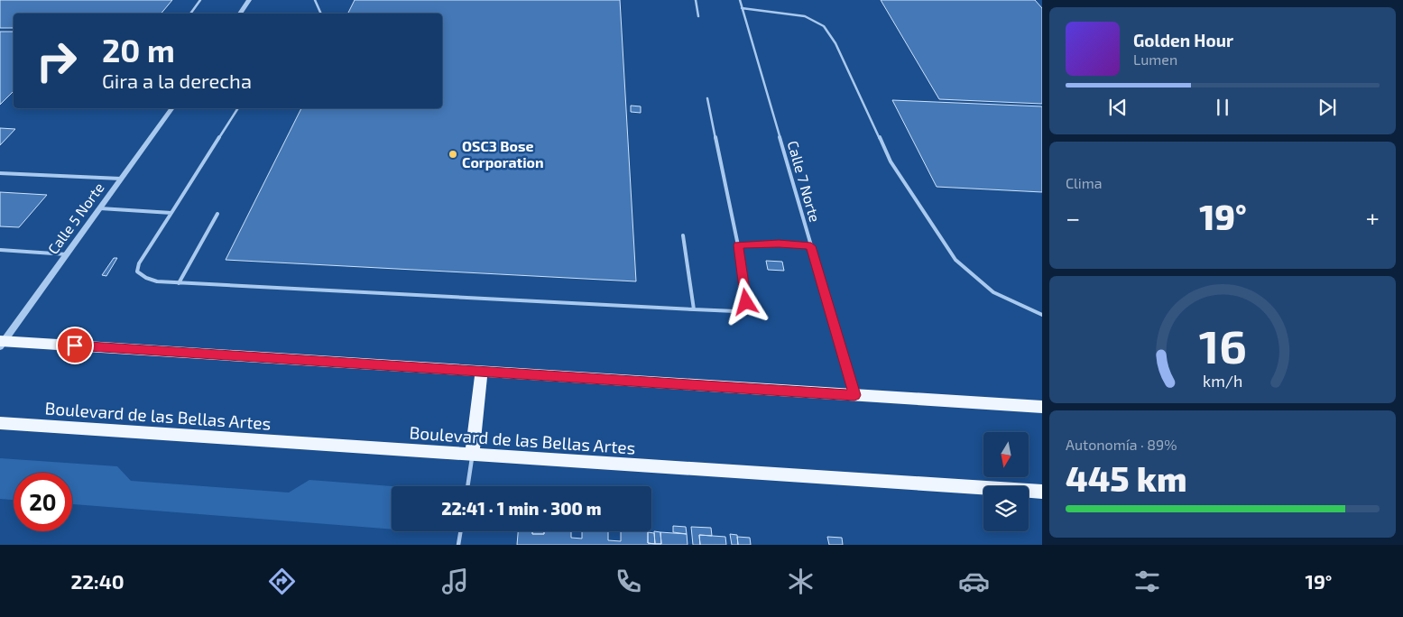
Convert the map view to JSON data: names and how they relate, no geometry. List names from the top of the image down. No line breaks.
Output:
{"streets":{"main road":["Boulevard de las Bellas Artes"],"street":["Calle 5 Norte"],"lane":["Calle 7 Norte"]},"places":["OSC3 Bose Corporation"],"north":"bottom","page":{"turn":["20 m","Gira a la derecha"],"song":["Golden Hour","Lumen"],"tile":["Clima",["Autonomía · 89%","445 km"]],"heat":["−","19°","+"],"limit":"20","trip":"22:41 · 1 min · 300 m","tabs":["22:40","19°"],"gauge":["16","km/h"]}}
